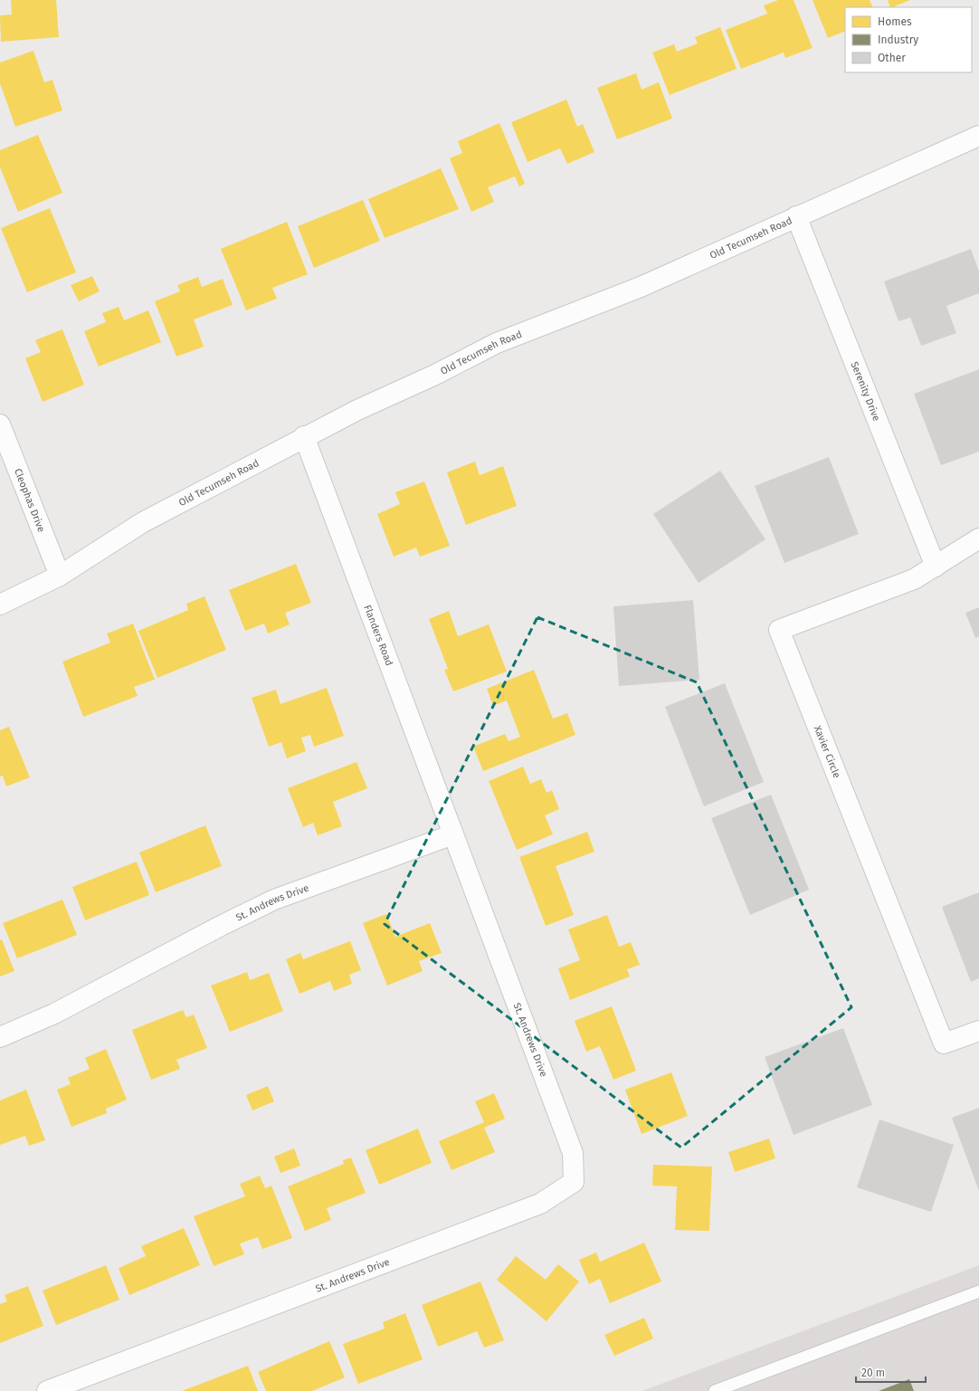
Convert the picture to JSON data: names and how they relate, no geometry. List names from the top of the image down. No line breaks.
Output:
{"streets":{"street":["Old Tecumseh Road","Serenity Drive","Cleophas Drive","Flanders Road","Xavier Circle","St. Andrews Drive"]},"crossings":[["Old Tecumseh Road","Serenity Drive"],["Old Tecumseh Road","Cleophas Drive"],["Old Tecumseh Road","Flanders Road"],["Serenity Drive","Xavier Circle"],["Flanders Road","St. Andrews Drive"]],"legend":["Homes","Industry","Other"],"scale_bar":"20 m"}
